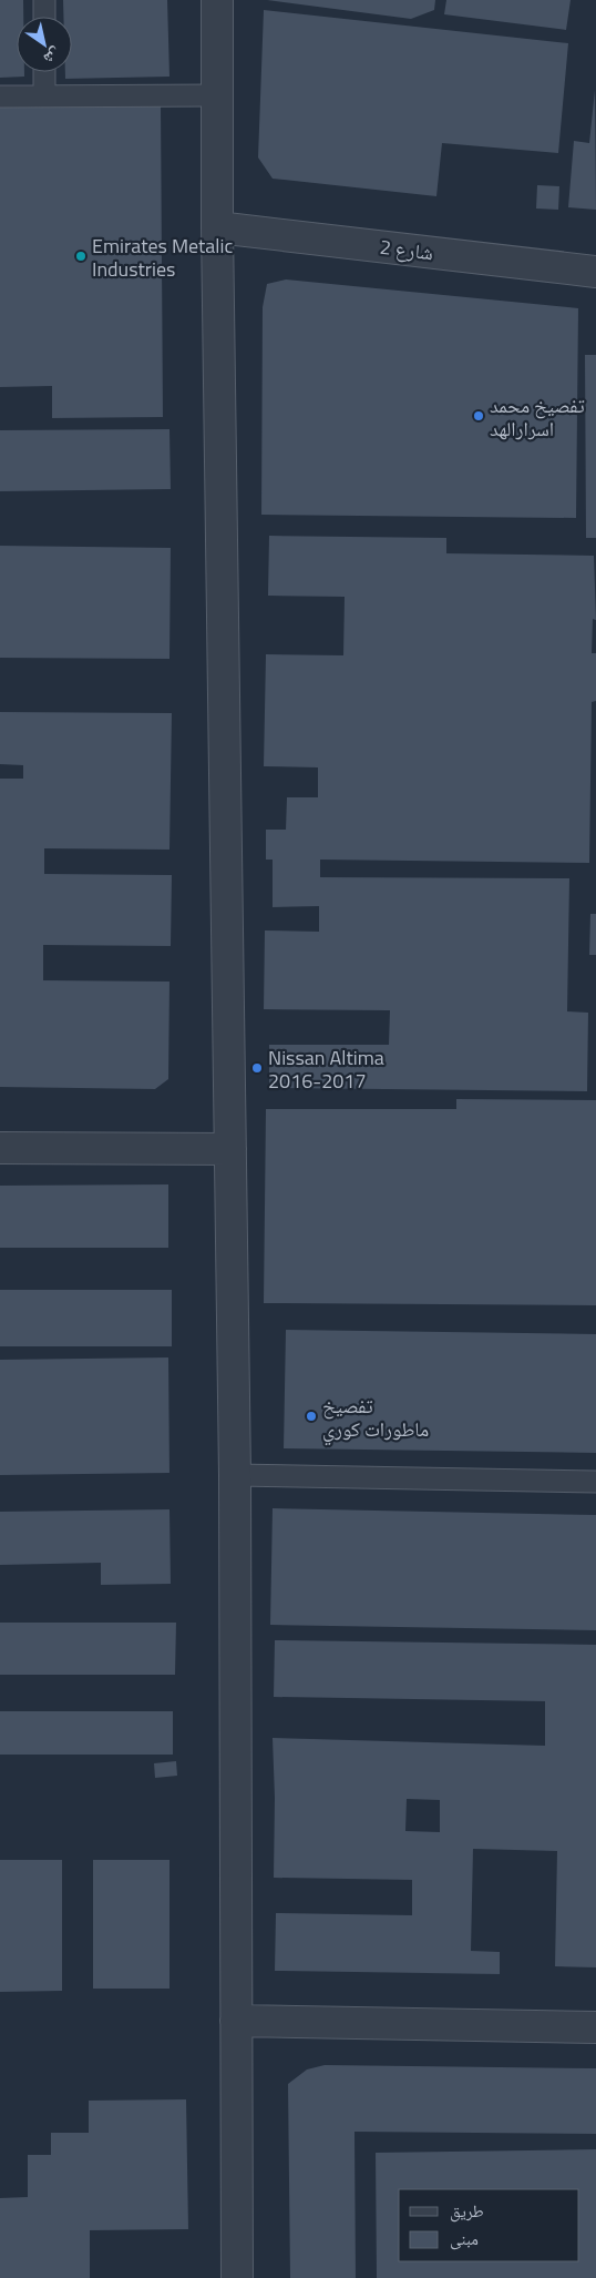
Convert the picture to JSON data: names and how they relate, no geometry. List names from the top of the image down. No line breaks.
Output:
{"streets":{"street":["شارع 2"]},"places":["Emirates Metalic Industries","تفصيخ محمد اسرارالهد","Nissan Altima 2016-2017","تفصيخ ماطورات كوري"],"legend":["طريق","مبنى"],"north":"bottom right"}
